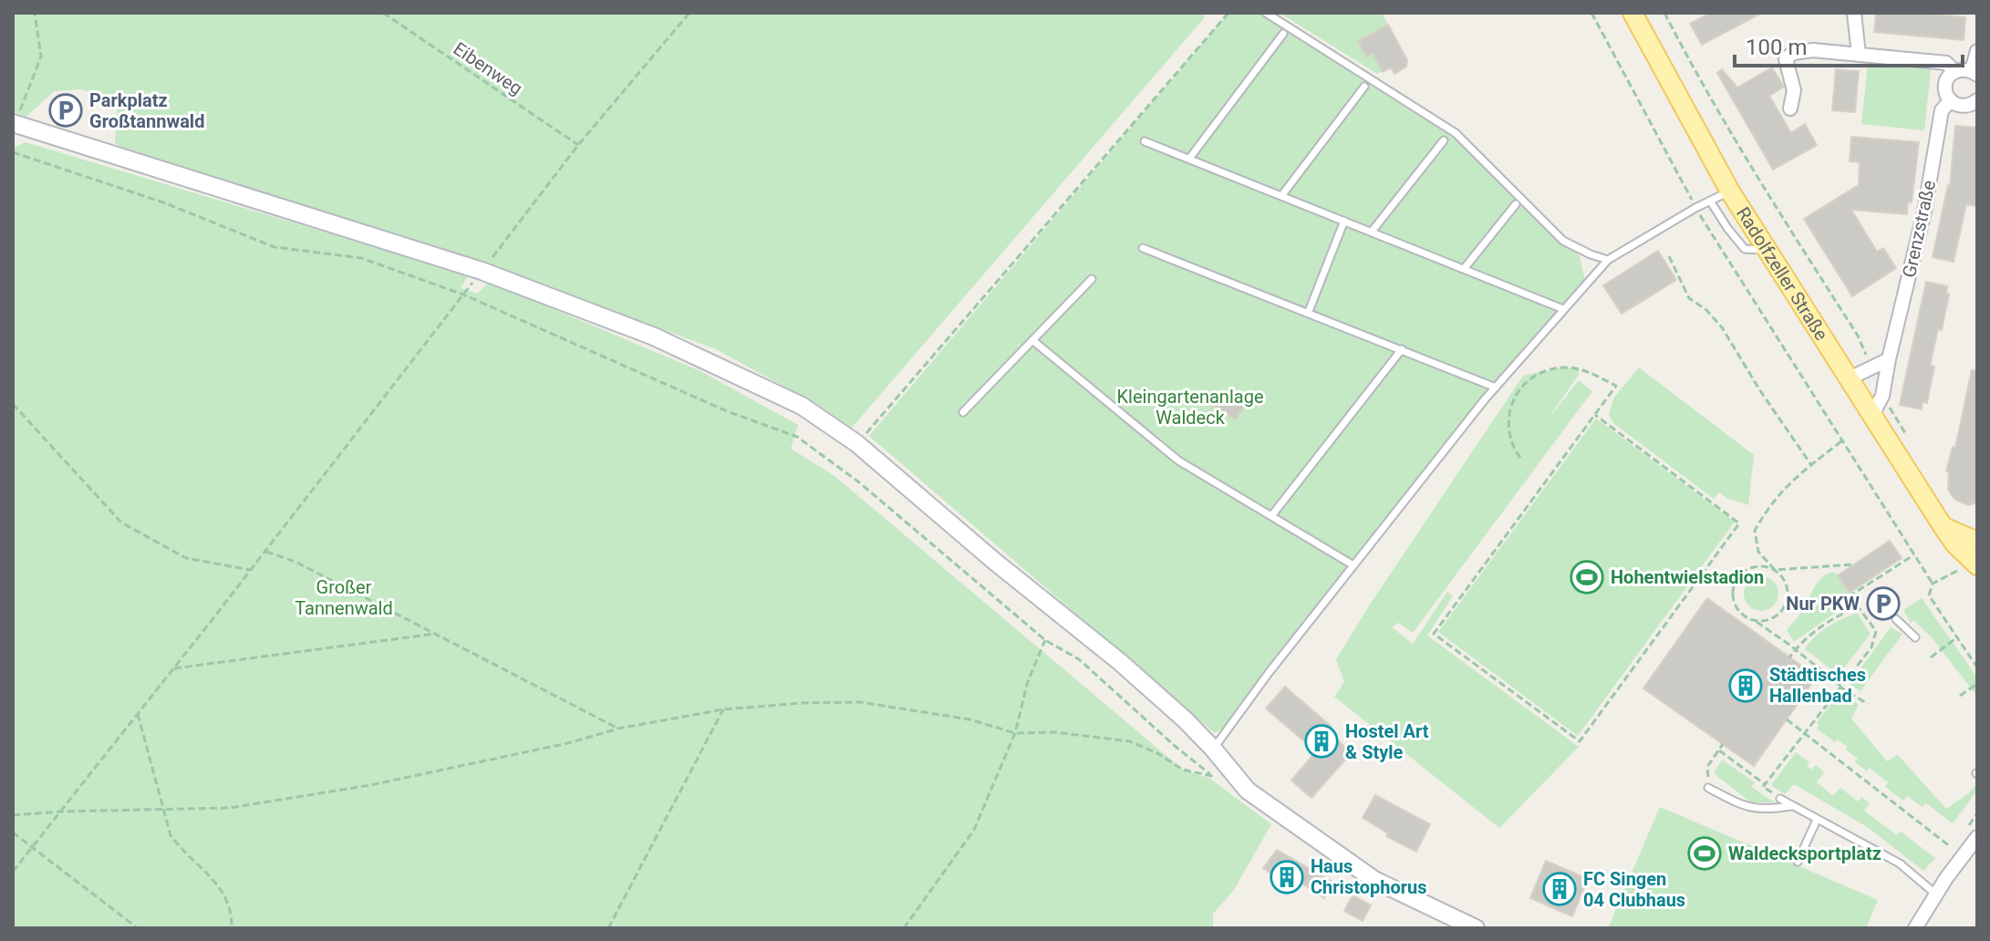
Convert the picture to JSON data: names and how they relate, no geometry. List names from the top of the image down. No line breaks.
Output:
{"streets":{"main road":["Radolfzeller Straße"],"street":["Grenzstraße"],"path":["Eibenweg"]},"crossings":[["Grenzstraße","Radolfzeller Straße"]],"parks":["Kleingartenanlage Waldeck","Großer Tannenwald"],"places":{"parking":["Parkplatz Großtannwald","Nur PKW"],"sports":["Hohentwielstadion","Waldecksportplatz"],"building":["Städtisches Hallenbad","Hostel Art & Style","Haus Christophorus","FC Singen 04 Clubhaus"]},"scale_bar":"100 m"}
